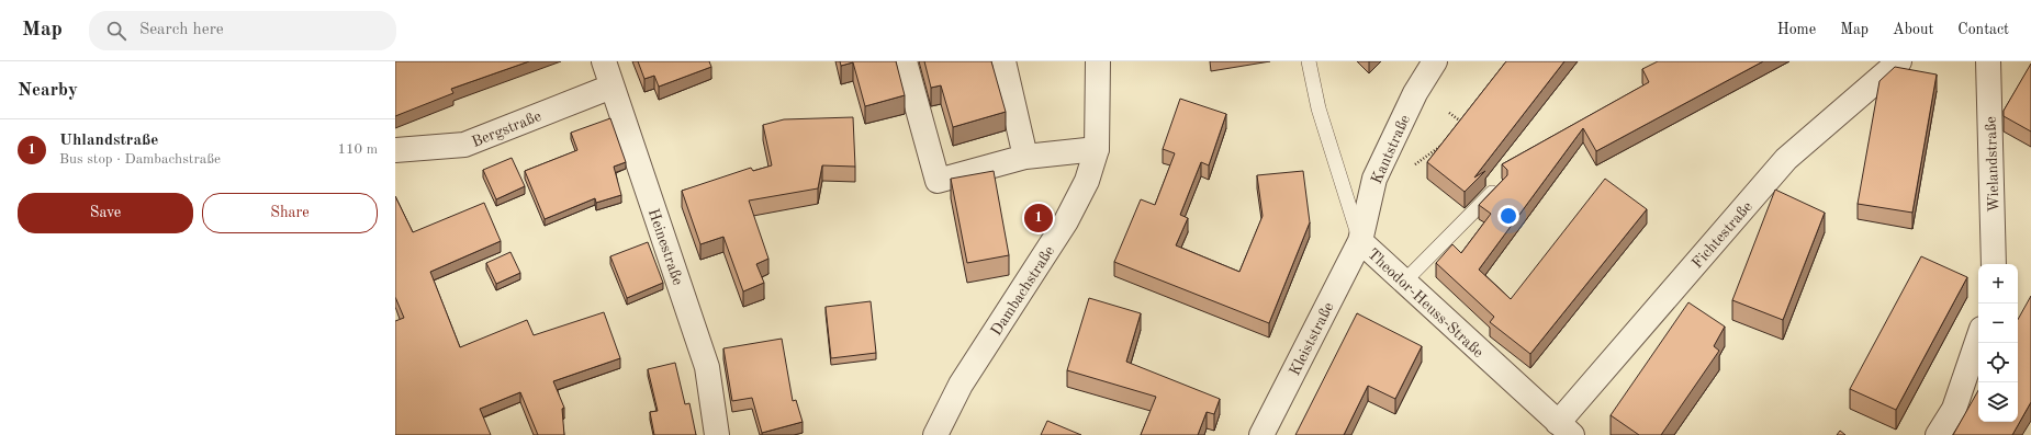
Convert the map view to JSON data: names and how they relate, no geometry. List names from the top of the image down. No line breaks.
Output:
{"streets":{"street":["Bergstraße","Kantstraße","Wielandstraße","Fichtestraße","Heinestraße","Dambachstraße","Theodor-Heuss-Straße","Kleiststraße"]},"crossings":[["Bergstraße","Heinestraße"],["Kantstraße","Theodor-Heuss-Straße"],["Kantstraße","Kleiststraße"],["Fichtestraße","Theodor-Heuss-Straße"],["Theodor-Heuss-Straße","Kleiststraße"]],"page":{"header":"Map","search":"Search here","nav":["Home","Map","About","Contact"],"heading":"Nearby","list":[{"mark":"1","name":"Uhlandstraße","note":"Bus stop · Dambachstraße","value":"110 m"}],"buttons":["Save","Share"],"pins":"1","map_buttons":["+","−"]}}
